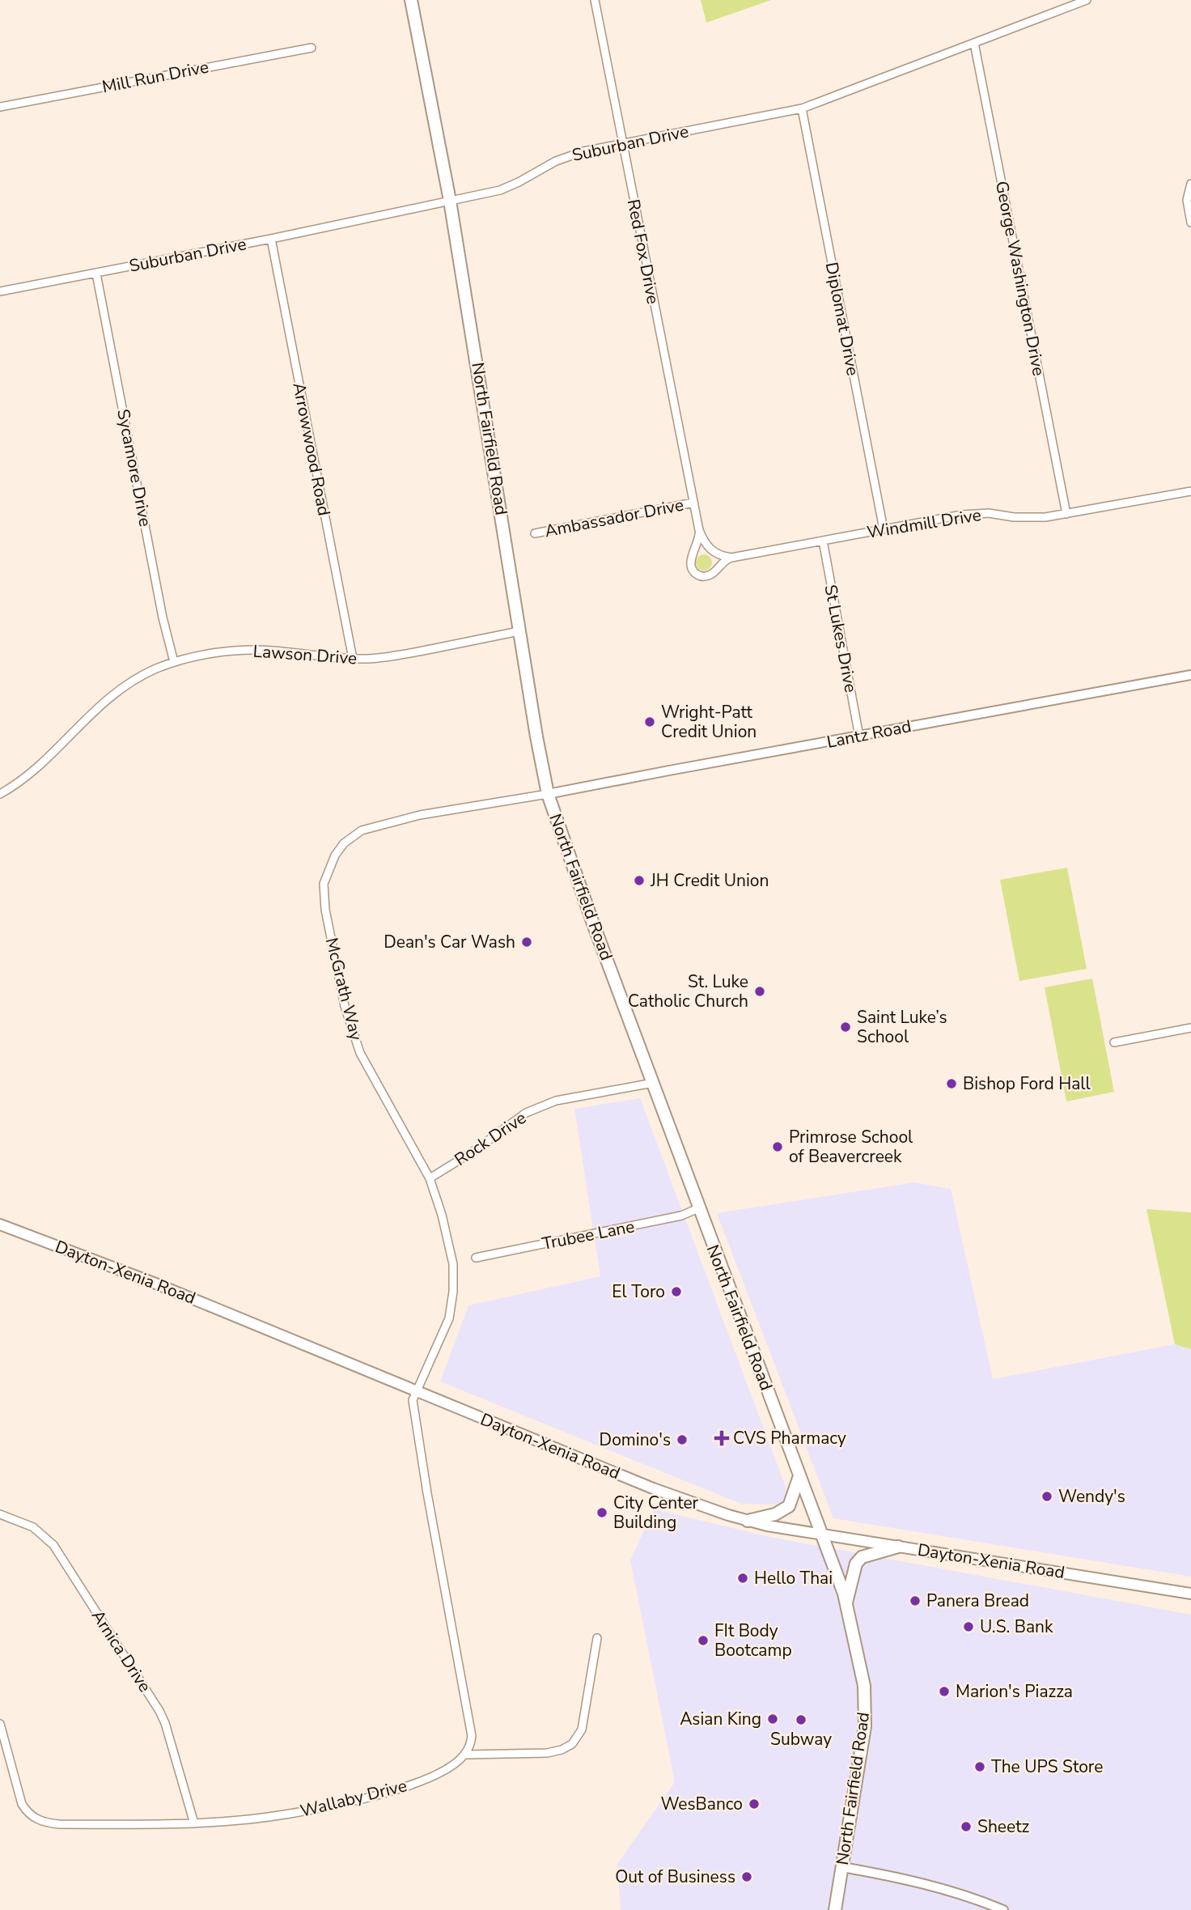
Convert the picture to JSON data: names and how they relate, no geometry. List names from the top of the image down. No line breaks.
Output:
{"streets":{"main road":["North Fairfield Road","Dayton-Xenia Road"],"street":["Mill Run Drive","Suburban Drive","Red Fox Drive","George Washington Drive","Diplomat Drive","Arrowwood Road","Sycamore Drive","Ambassador Drive","Windmill Drive","St Lukes Drive","Lawson Drive","Lantz Road","McGrath Way","Rock Drive","Trubee Lane","Arnica Drive","Wallaby Drive"]},"crossings":[["Suburban Drive","Red Fox Drive"],["Suburban Drive","George Washington Drive"],["Suburban Drive","Diplomat Drive"],["Suburban Drive","North Fairfield Road"],["Suburban Drive","Arrowwood Road"],["Suburban Drive","Sycamore Drive"],["Red Fox Drive","Ambassador Drive"],["George Washington Drive","Windmill Drive"],["Diplomat Drive","Windmill Drive"],["North Fairfield Road","Lawson Drive"],["North Fairfield Road","Lantz Road"],["North Fairfield Road","McGrath Way"],["North Fairfield Road","Rock Drive"],["North Fairfield Road","Trubee Lane"],["North Fairfield Road","Dayton-Xenia Road"],["Arrowwood Road","Lawson Drive"],["Sycamore Drive","Lawson Drive"],["Windmill Drive","St Lukes Drive"],["St Lukes Drive","Lantz Road"],["Lantz Road","McGrath Way"],["McGrath Way","Rock Drive"],["McGrath Way","Dayton-Xenia Road"],["Arnica Drive","Wallaby Drive"]],"places":{"other":["Wright-Patt Credit Union","JH Credit Union","Dean's Car Wash","St. Luke Catholic Church","Saint Luke’s School","Bishop Ford Hall","Primrose School of Beavercreek","El Toro","Domino's","Wendy's","City Center Building","Hello Thai","Panera Bread","U.S. Bank","FIt Body Bootcamp","Marion's Piazza","Asian King","Subway","The UPS Store","WesBanco","Sheetz","Out of Business"],"health":["CVS Pharmacy"]}}
